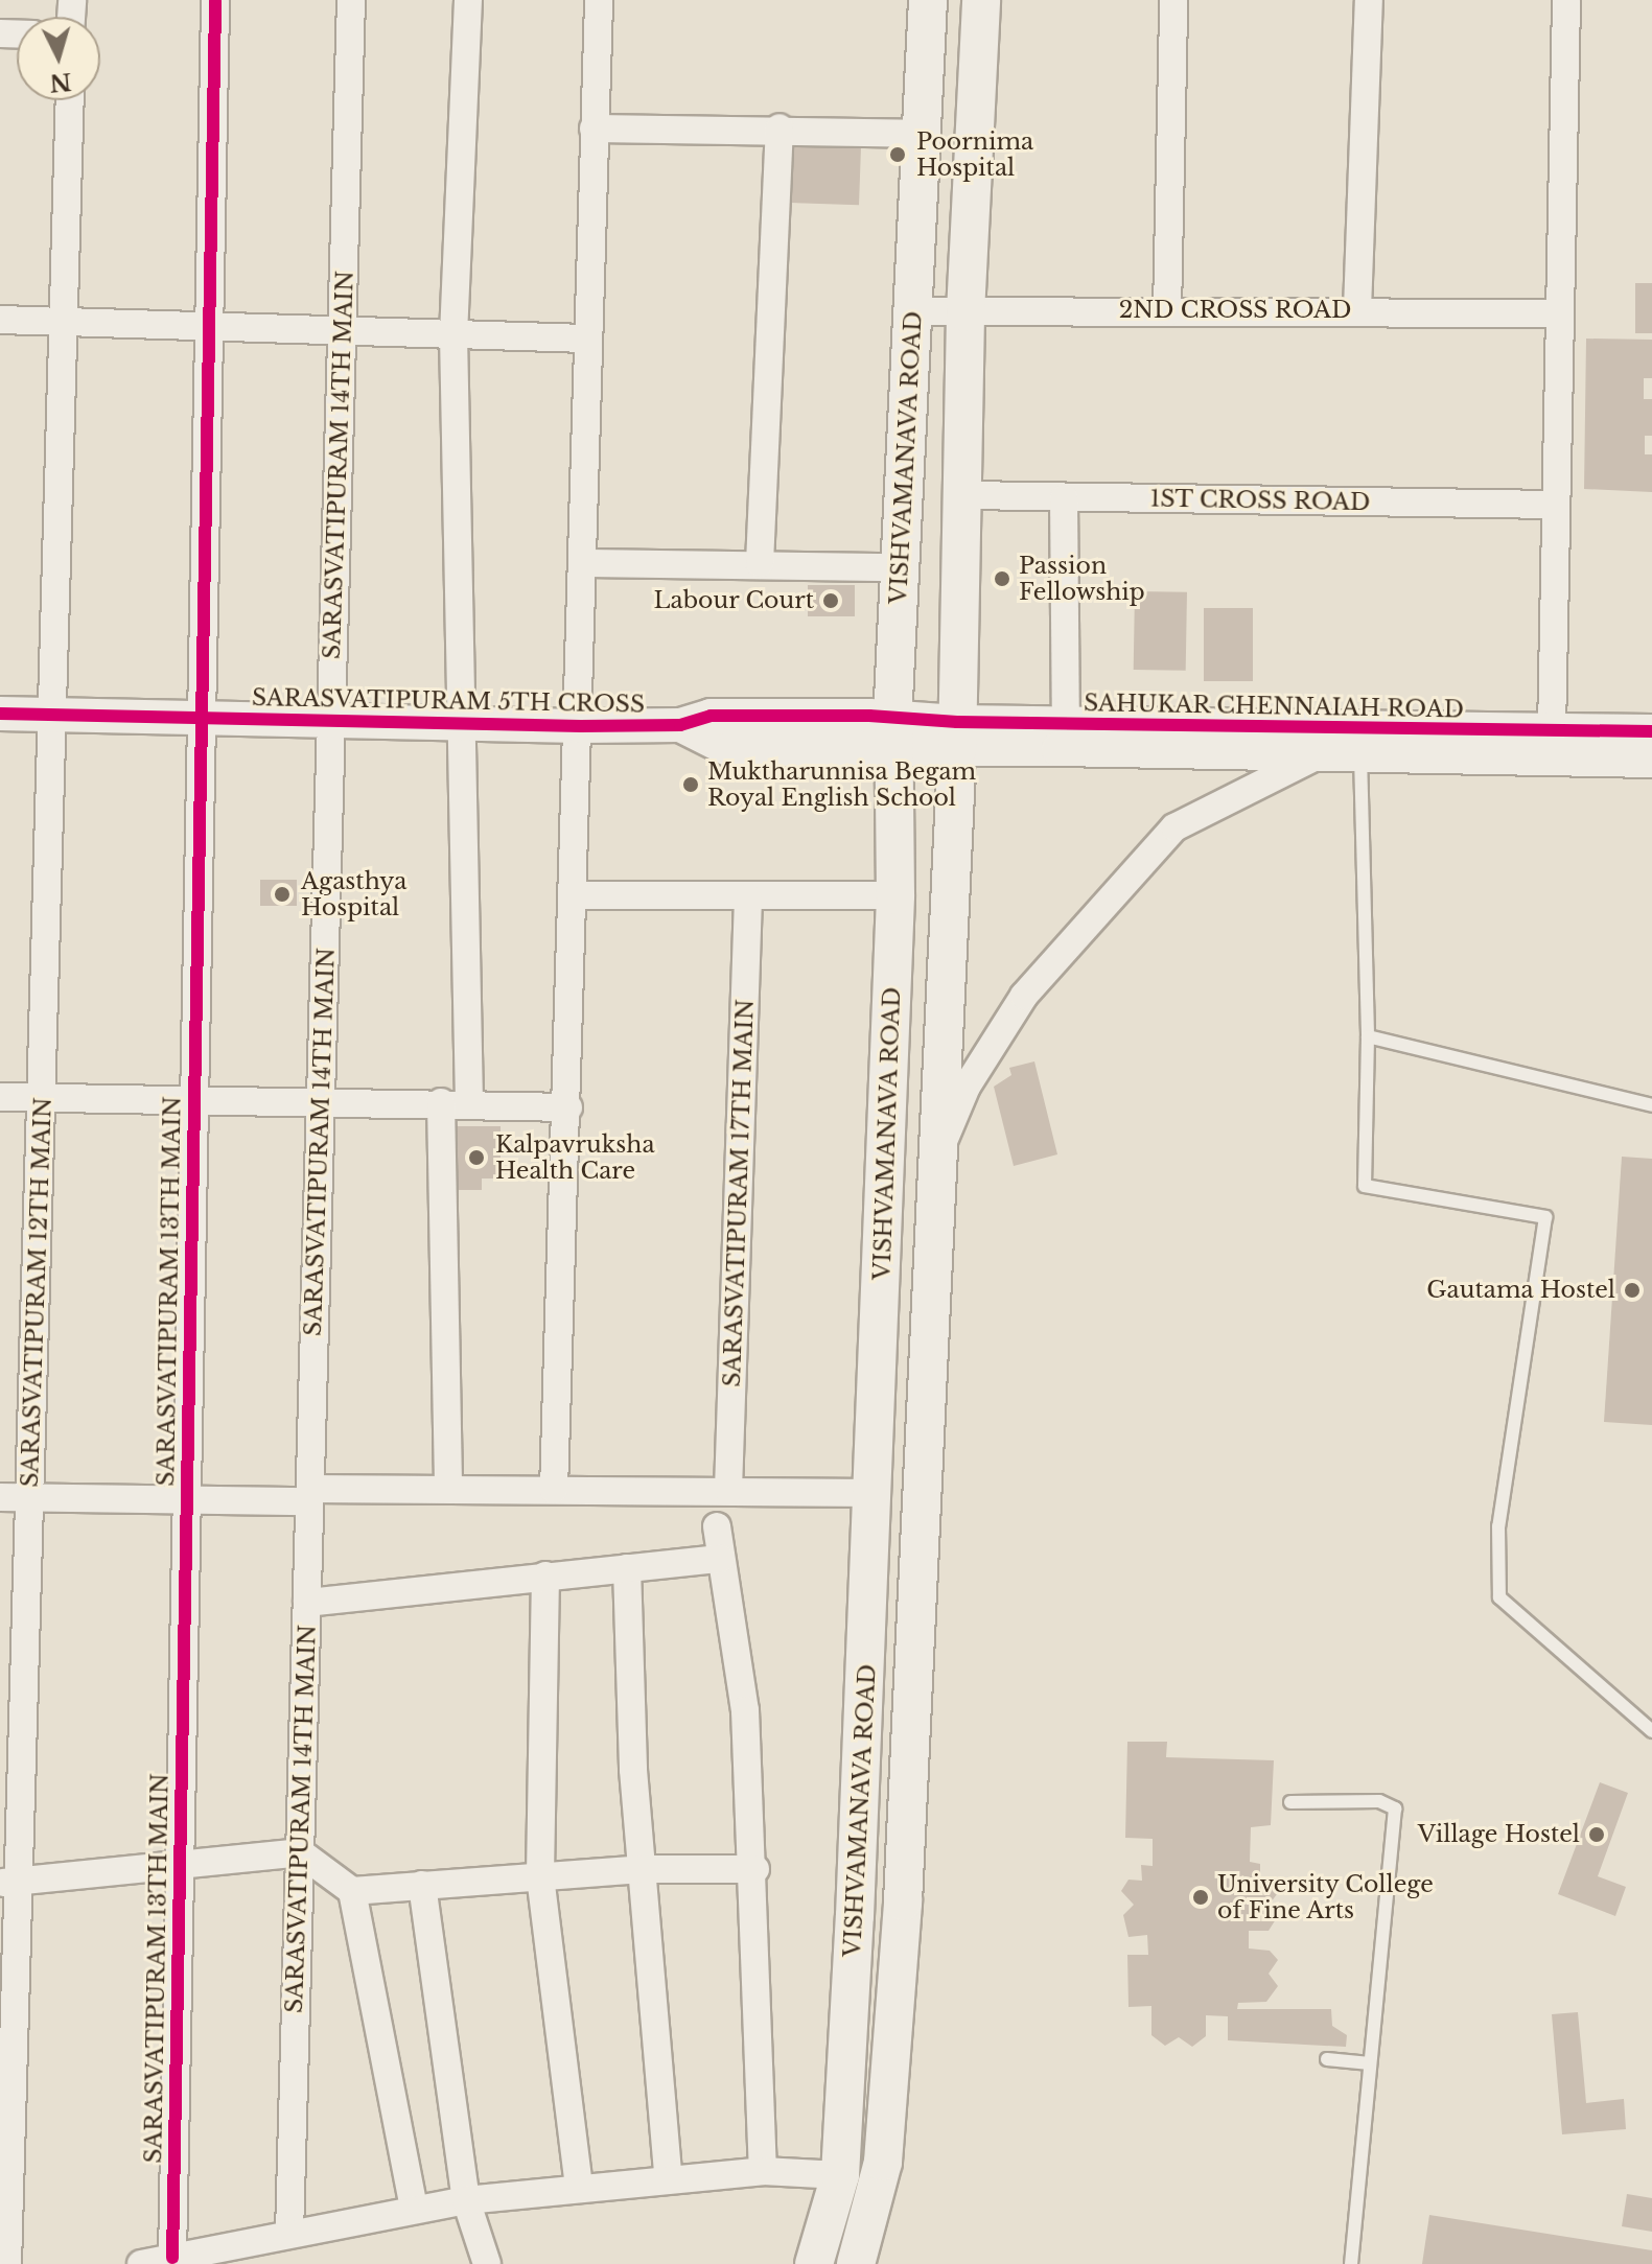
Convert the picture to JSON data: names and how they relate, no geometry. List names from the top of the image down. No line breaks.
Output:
{"streets":{"main road":["VISHVAMANAVA ROAD"],"street":["2ND CROSS ROAD","SARASVATIPURAM 14TH MAIN","1ST CROSS ROAD","SARASVATIPURAM 5TH CROSS","SAHUKAR CHENNAIAH ROAD","SARASVATIPURAM 17TH MAIN","SARASVATIPURAM 13TH MAIN","SARASVATIPURAM 12TH MAIN"]},"crossings":[["2ND CROSS ROAD","VISHVAMANAVA ROAD"],["VISHVAMANAVA ROAD","1ST CROSS ROAD"],["VISHVAMANAVA ROAD","SARASVATIPURAM 5TH CROSS"],["VISHVAMANAVA ROAD","SAHUKAR CHENNAIAH ROAD"],["SARASVATIPURAM 14TH MAIN","SARASVATIPURAM 5TH CROSS"],["SARASVATIPURAM 5TH CROSS","SAHUKAR CHENNAIAH ROAD"],["SARASVATIPURAM 5TH CROSS","SARASVATIPURAM 13TH MAIN"],["SARASVATIPURAM 5TH CROSS","SARASVATIPURAM 12TH MAIN"]],"places":["Poornima Hospital","Passion Fellowship","Labour Court","Muktharunnisa Begam Royal English School","Agasthya Hospital","Kalpavruksha Health Care","Gautama Hostel","Village Hostel","University College of Fine Arts"],"north":"bottom"}
